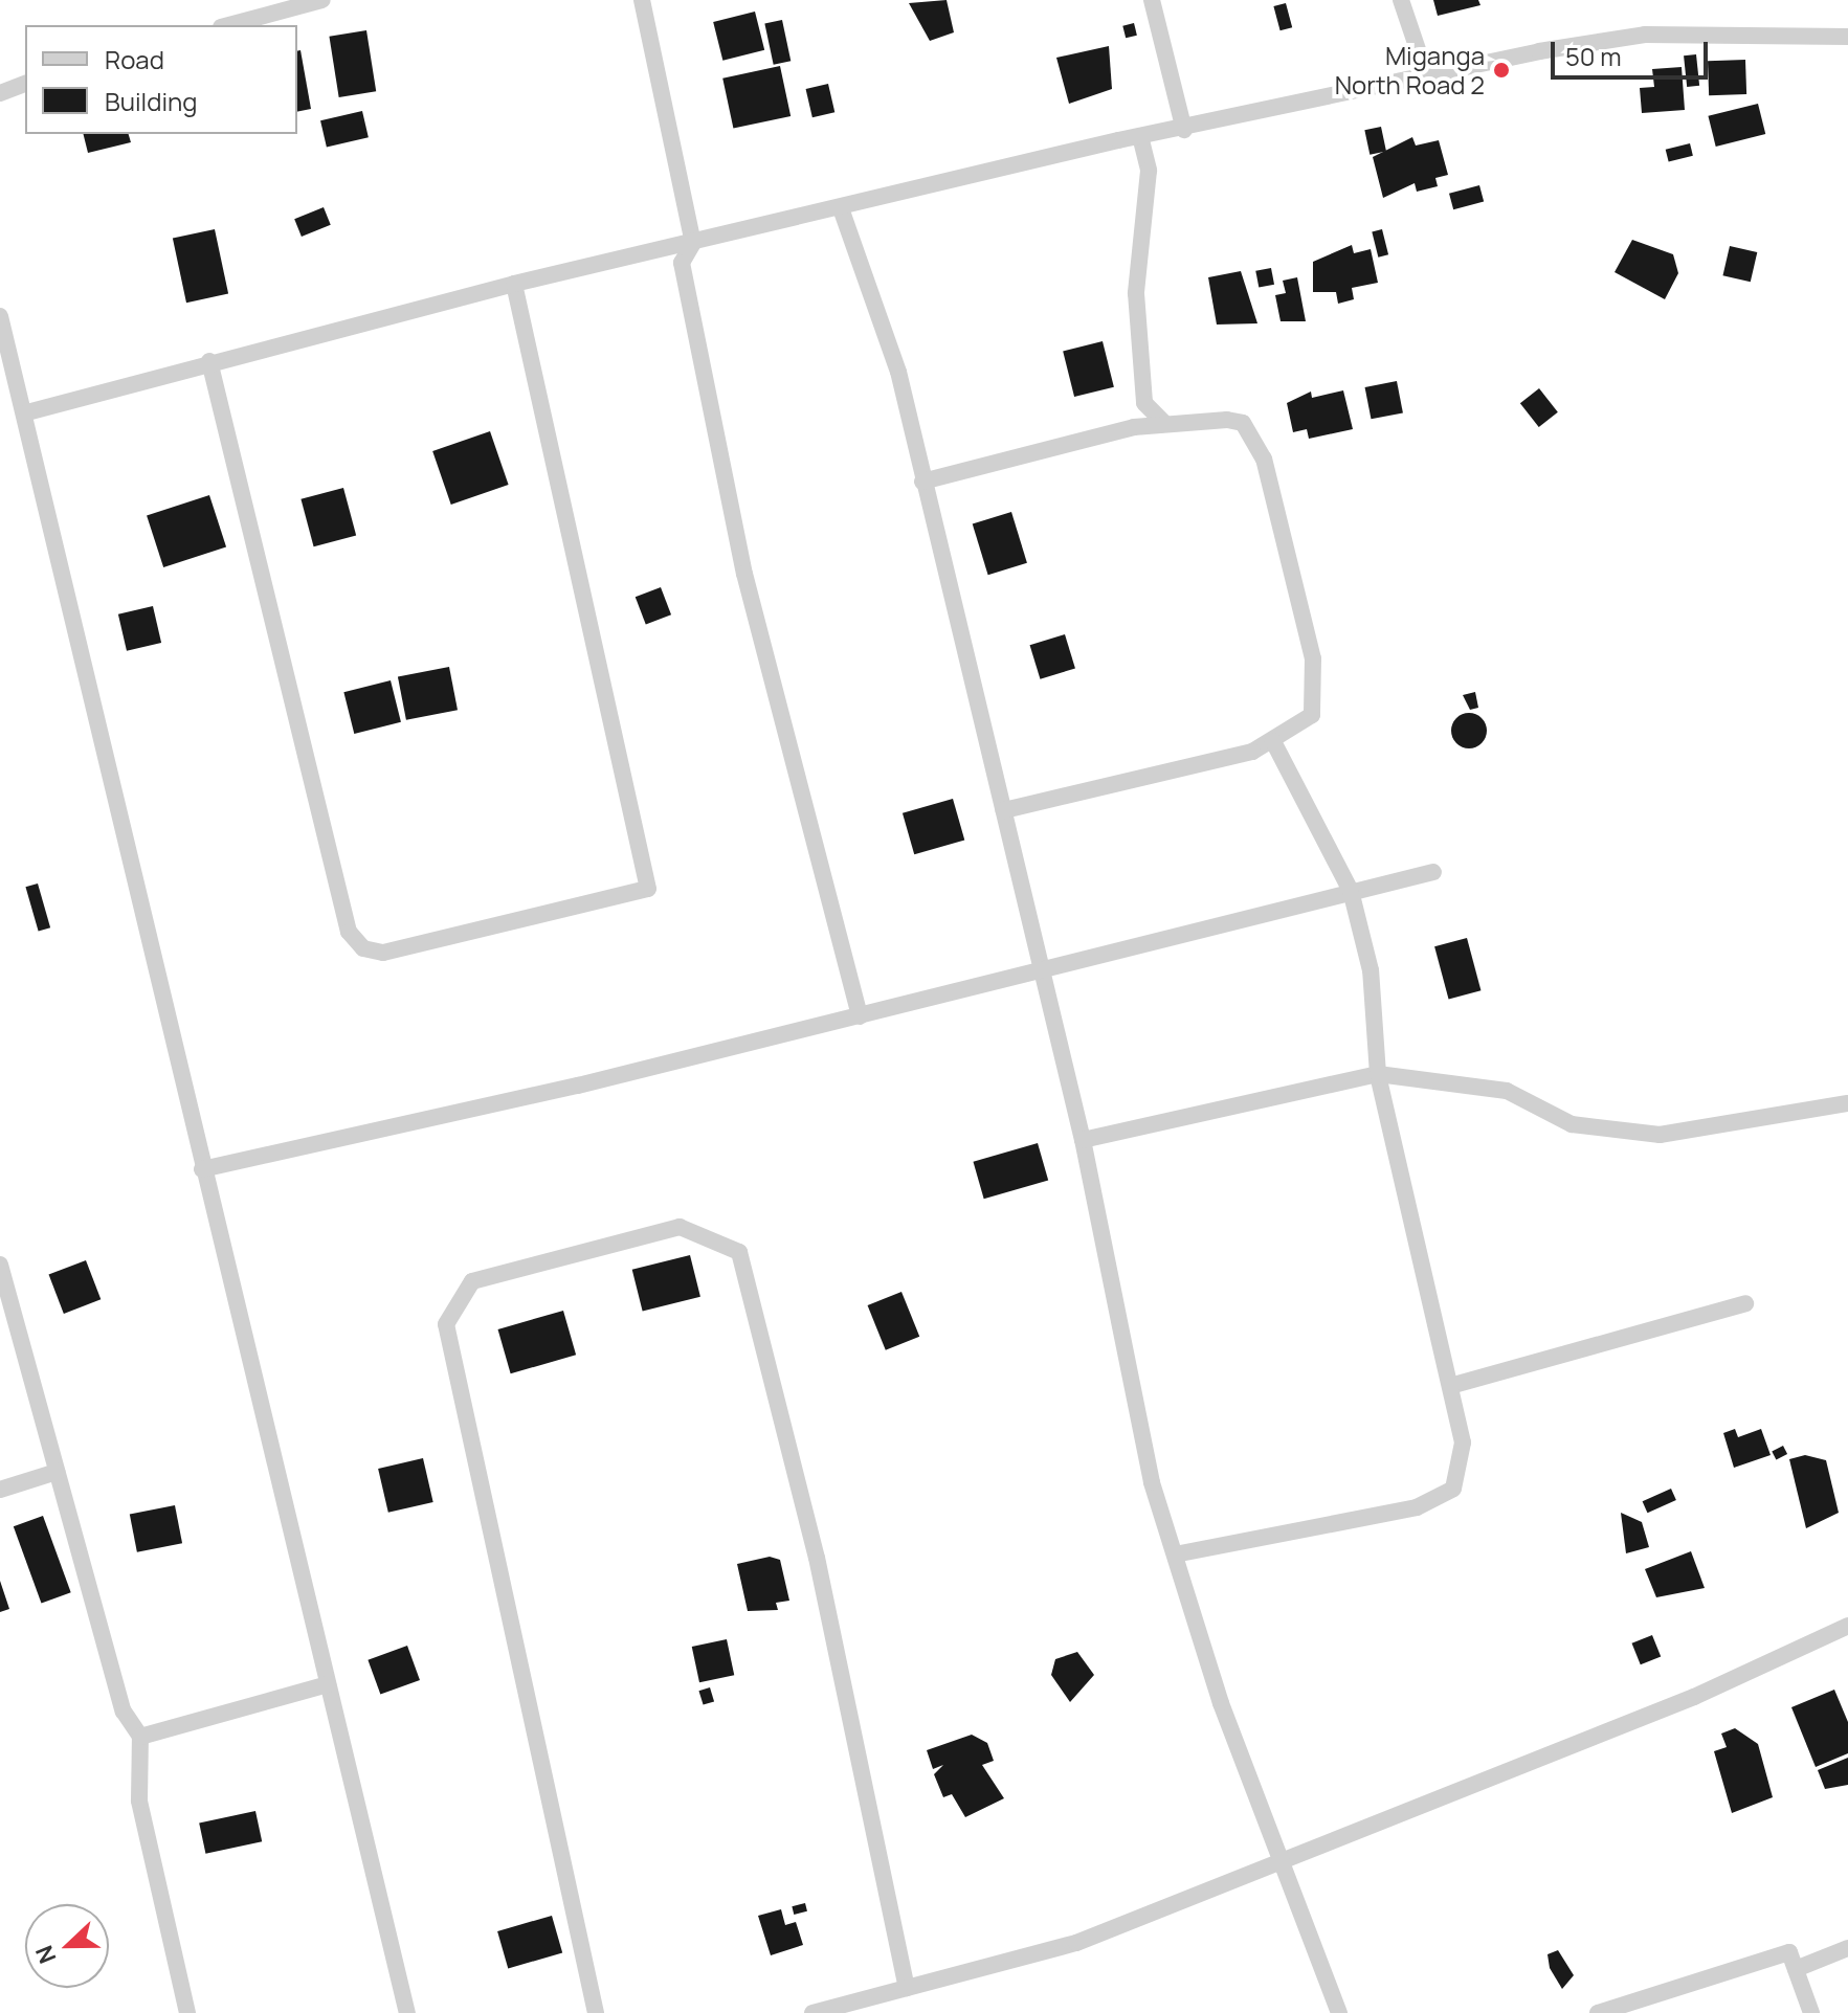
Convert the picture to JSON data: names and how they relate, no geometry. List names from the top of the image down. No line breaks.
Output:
{"places":["Miganga North Road 2"],"legend":["Road","Building"],"scale_bar":"50 m","north":"left"}
